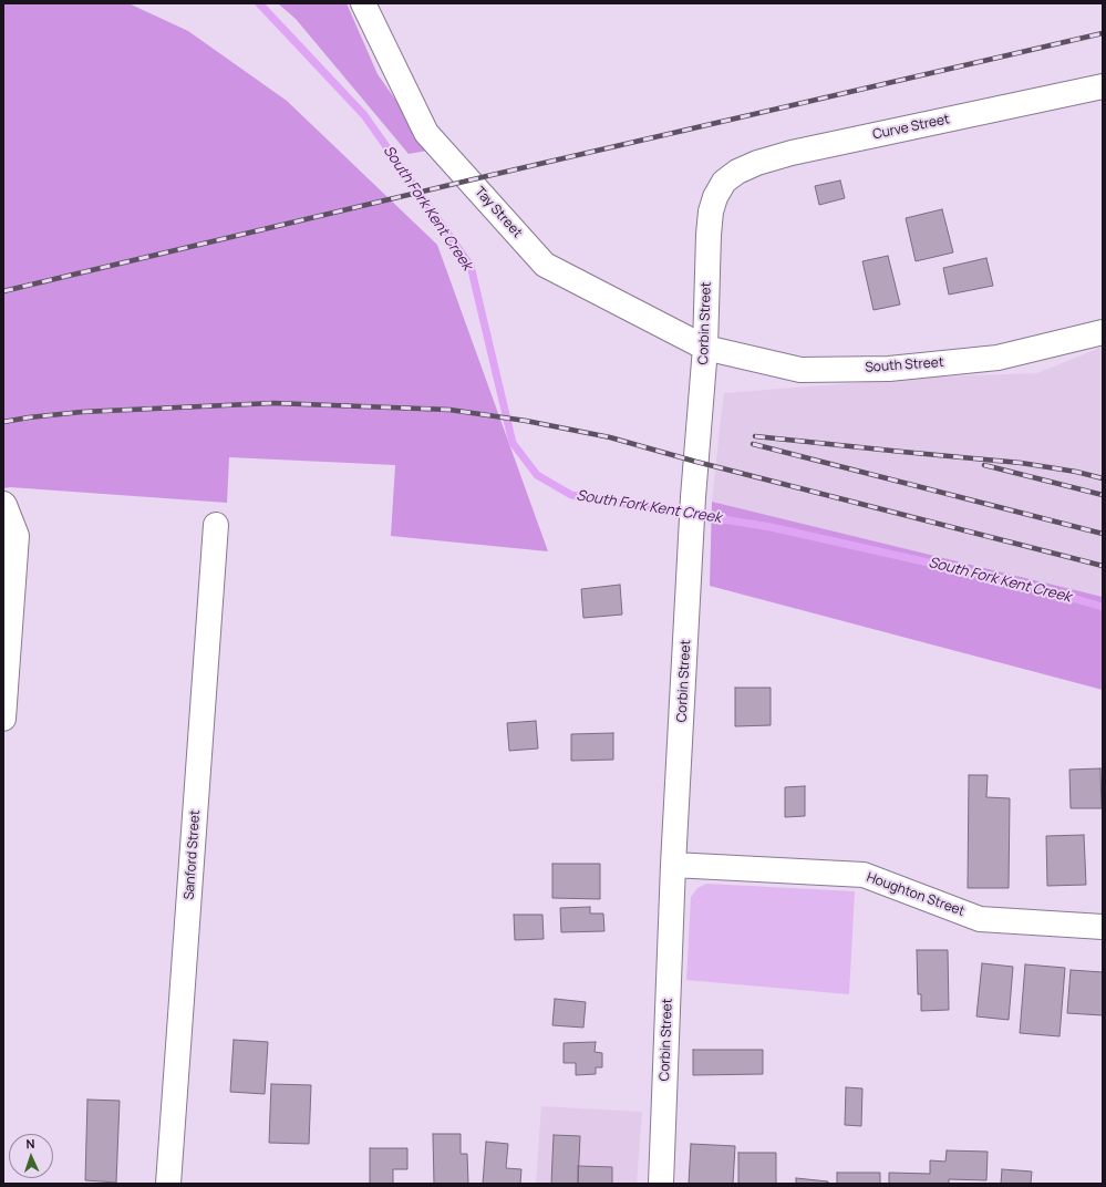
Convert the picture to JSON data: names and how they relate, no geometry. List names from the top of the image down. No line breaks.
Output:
{"streets":{"street":["Curve Street","Tay Street","Corbin Street","South Street","Sanford Street","Houghton Street"]},"crossings":[["Curve Street","Corbin Street"],["Tay Street","Corbin Street"],["Tay Street","South Street"],["Corbin Street","South Street"],["Corbin Street","Houghton Street"]],"water":["South Fork Kent Creek"],"north":"top"}
